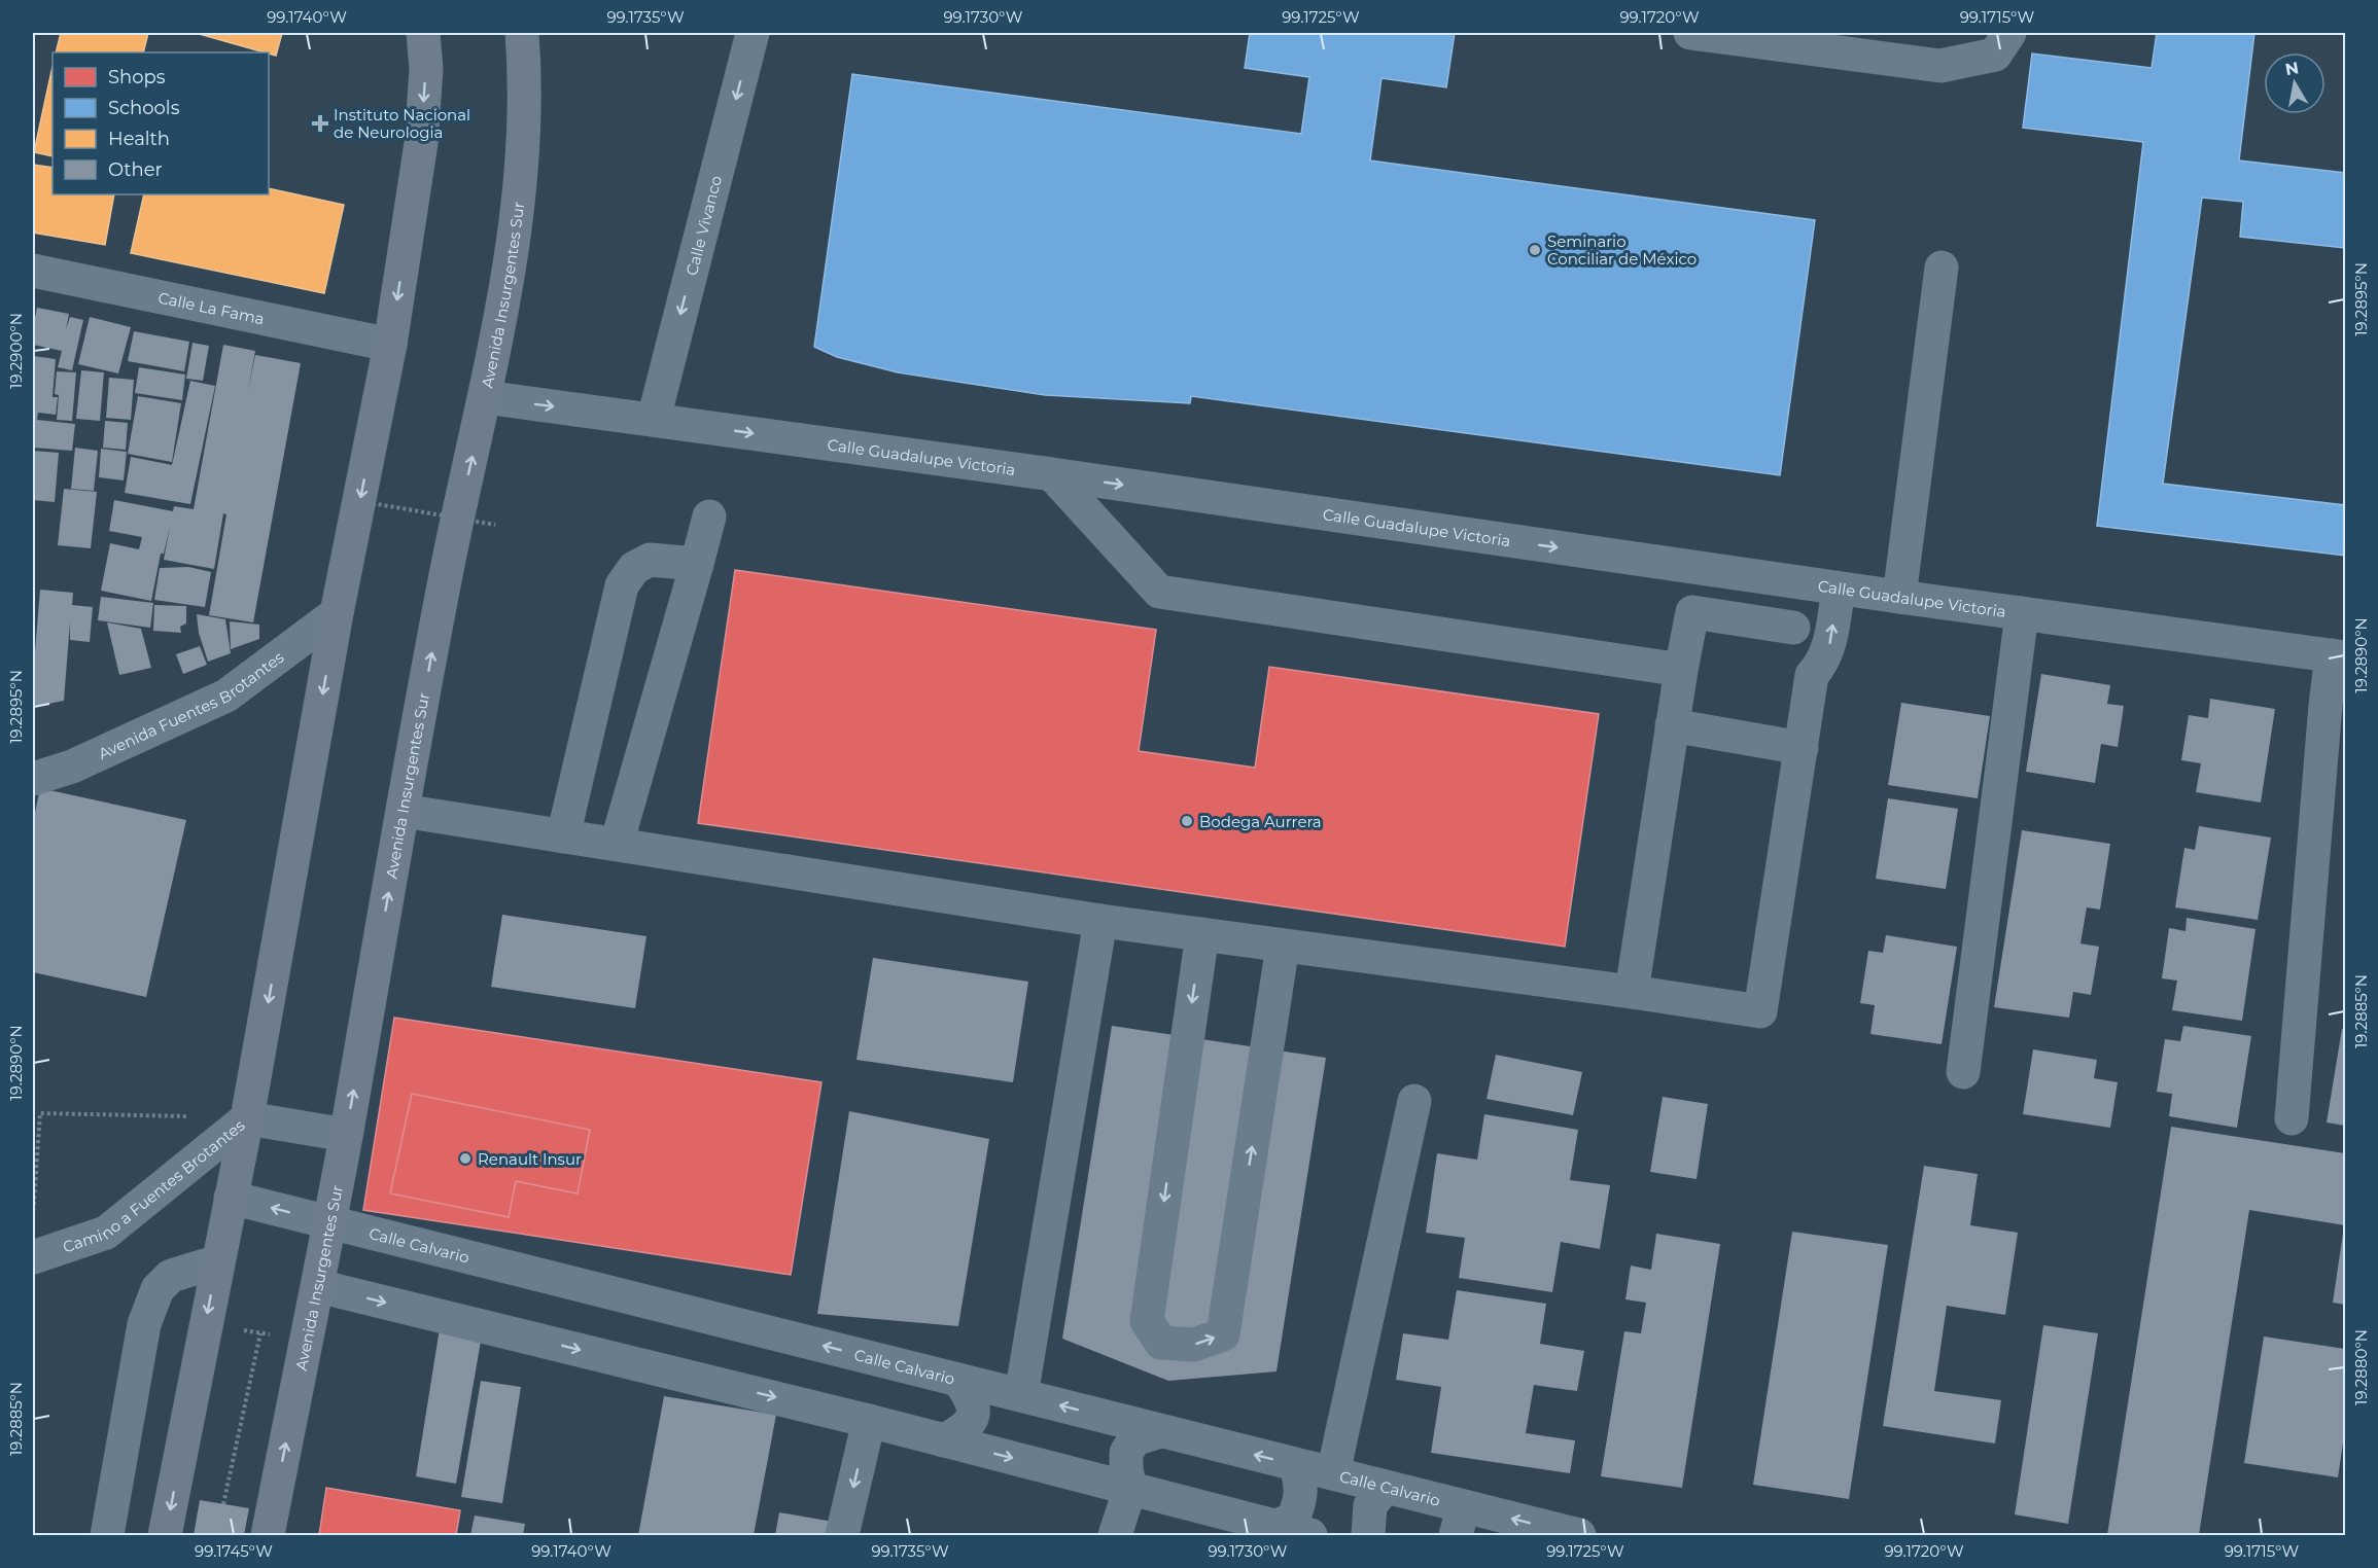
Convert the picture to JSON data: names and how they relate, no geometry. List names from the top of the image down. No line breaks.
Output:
{"streets":{"main road":["Avenida Insurgentes Sur"],"street":["Calle Vivanco","Calle La Fama","Calle Guadalupe Victoria","Avenida Fuentes Brotantes","Camino a Fuentes Brotantes","Calle Calvario"]},"crossings":[["Calle Vivanco","Calle Guadalupe Victoria"],["Avenida Insurgentes Sur","Calle Guadalupe Victoria"],["Avenida Insurgentes Sur","Camino a Fuentes Brotantes"],["Avenida Insurgentes Sur","Calle Calvario"]],"one_way":["Calle Vivanco"],"places":{"health":["Instituto Nacional de Neurologia"],"other":["Seminario Conciliar de México","Bodega Aurrera","Renault Insur"]},"legend":["Shops","Schools","Health","Other"],"north":"top","coordinates":["99.1740°W","99.1735°W","99.1730°W","99.1725°W","99.1720°W","99.1715°W","19.2895°N","19.2900°N","19.2890°N","19.2885°N","19.2880°N","99.1745°W"]}
